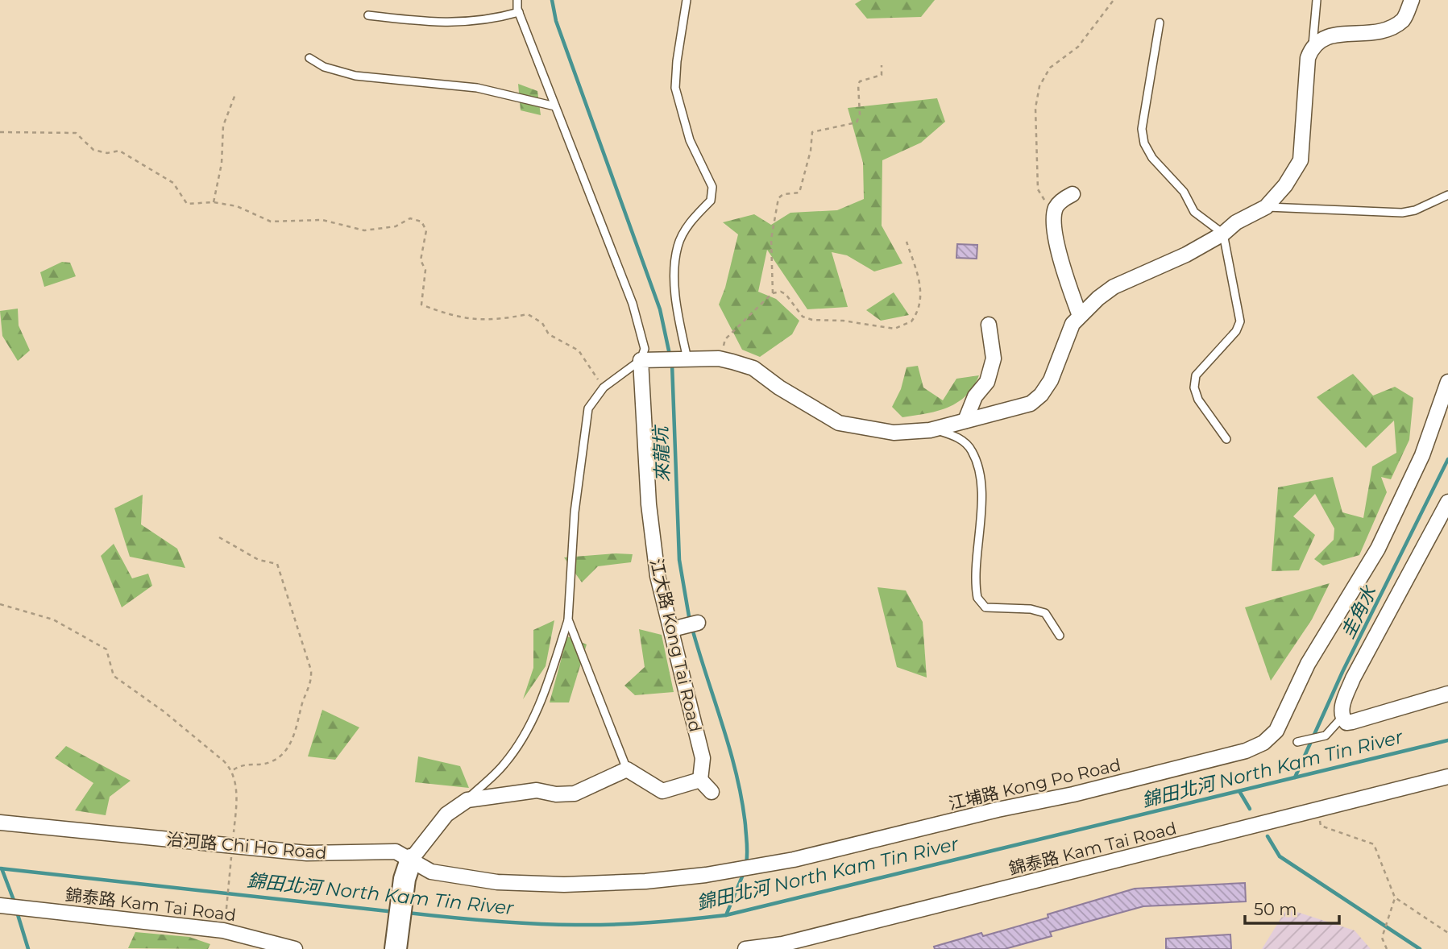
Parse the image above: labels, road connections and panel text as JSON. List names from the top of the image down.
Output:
{
  "streets": {
    "street": [
      "江大路 Kong Tai Road",
      "江埔路 Kong Po Road",
      "治河路 Chi Ho Road",
      "錦泰路 Kam Tai Road"
    ]
  },
  "crossings": [
    ["江埔路 Kong Po Road", "治河路 Chi Ho Road"]
  ],
  "water": ["來龍坑", "圭角水", "錦田北河 North Kam Tin River"],
  "scale_bar": "50 m"
}
